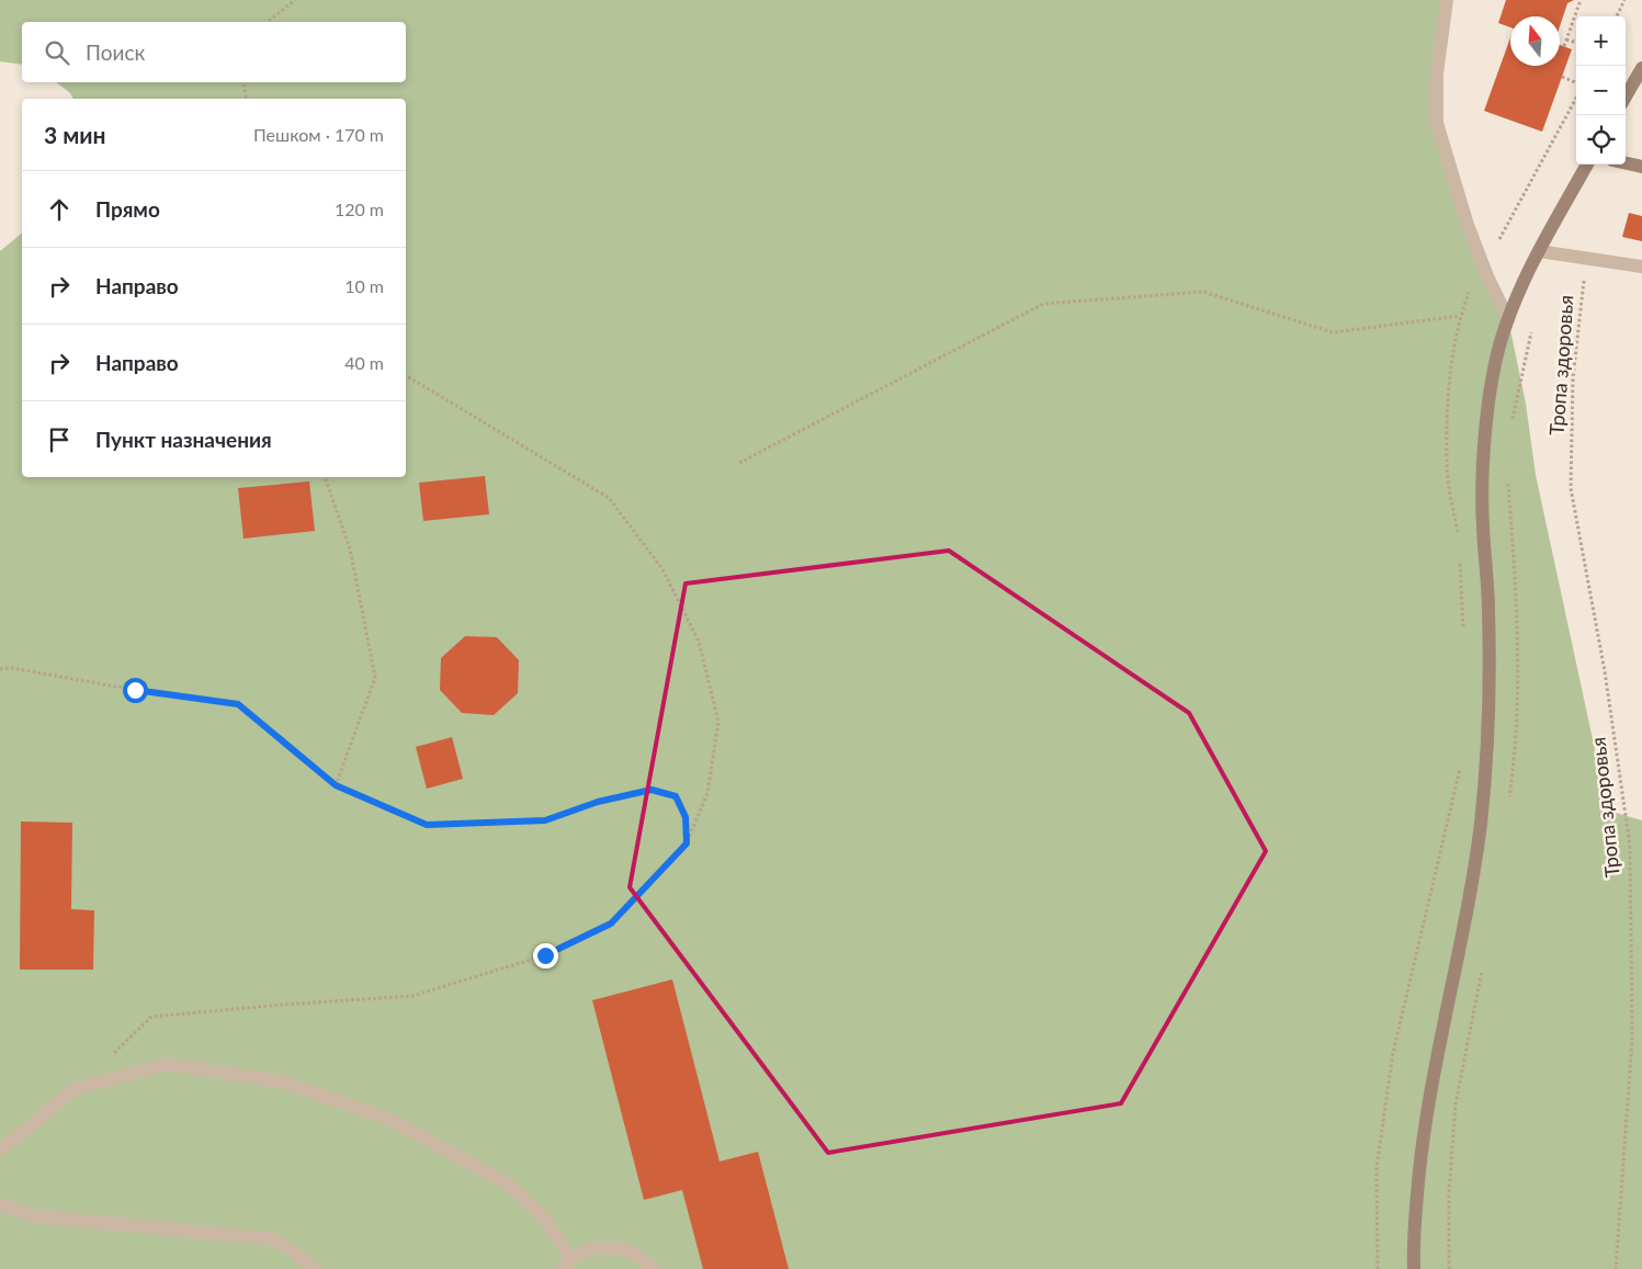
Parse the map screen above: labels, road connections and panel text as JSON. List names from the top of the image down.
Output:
{
  "streets": {
    "path": ["Тропа здоровья"]
  },
  "north": "top",
  "page": {
    "map_buttons": ["+", "−"],
    "search": "Поиск",
    "heading": ["3 мин", "Пешком · 170 m"],
    "list": [
      ["Прямо", "120 m"],
      ["Направо", "10 m"],
      ["Направо", "40 m"],
      "Пункт назначения"
    ]
  }
}
